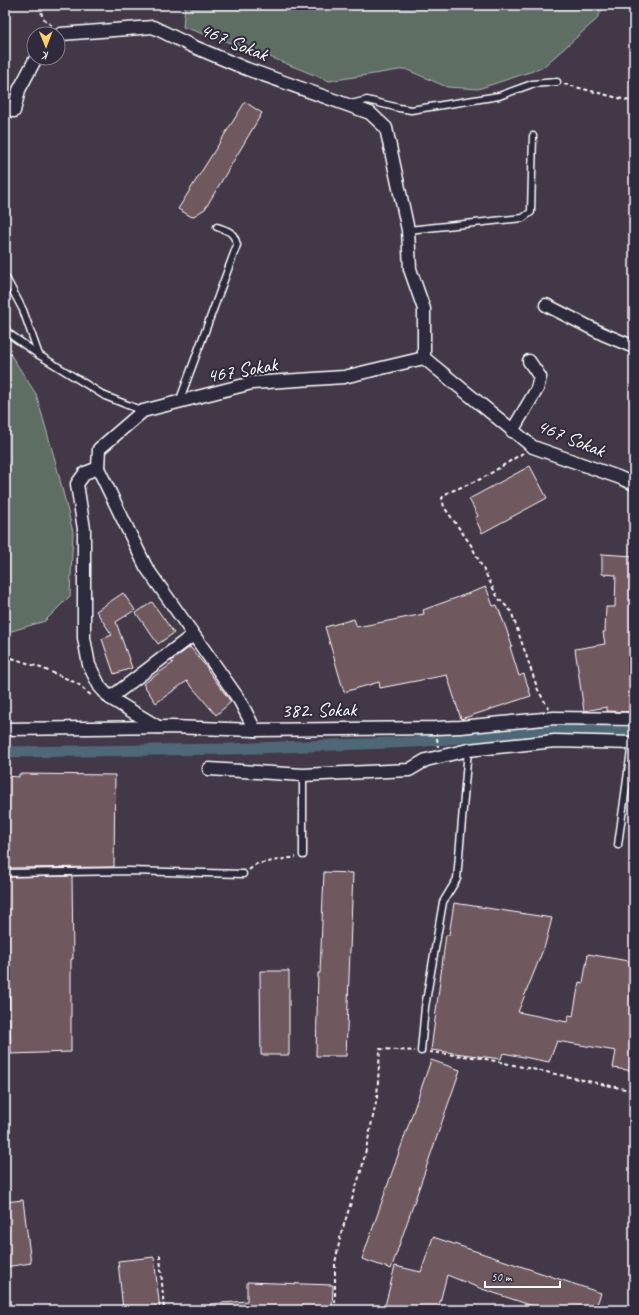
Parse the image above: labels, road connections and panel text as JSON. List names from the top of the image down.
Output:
{
  "streets": {
    "street": ["467 Sokak", "382. Sokak"]
  },
  "scale_bar": "50 m",
  "north": "bottom"
}
